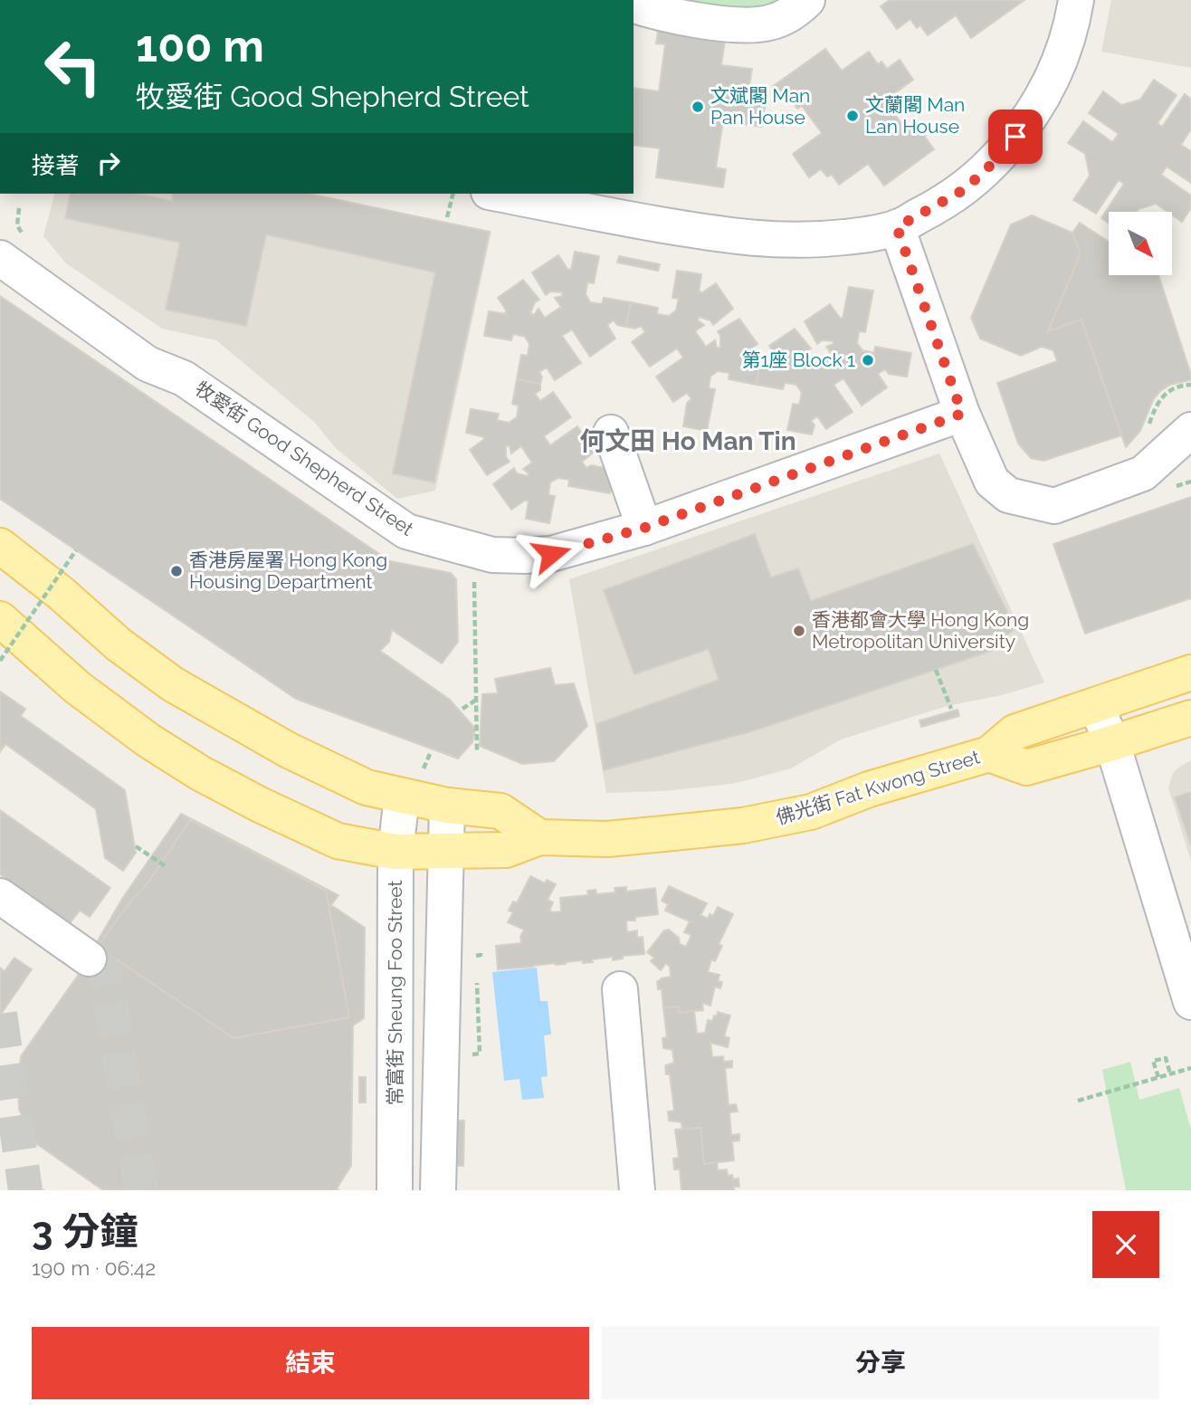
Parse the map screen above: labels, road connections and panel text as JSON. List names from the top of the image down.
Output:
{
  "streets": {
    "main road": ["佛光街 Fat Kwong Street"],
    "street": ["牧愛街 Good Shepherd Street", "常富街 Sheung Foo Street"]
  },
  "crossings": [
    ["佛光街 Fat Kwong Street", "常富街 Sheung Foo Street"]
  ],
  "districts": ["何文田 Ho Man Tin"],
  "places": [
    "文斌閣 Man Pan House",
    "文蘭閣 Man Lan House",
    "第1座 Block 1",
    "香港房屋署 Hong Kong Housing Department",
    "香港都會大學 Hong Kong Metropolitan University"
  ],
  "north": "bottom right",
  "page": {
    "turn": ["100 m", "牧愛街 Good Shepherd Street"],
    "then": "接著",
    "heading": ["3 分鐘", "190 m · 06:42"],
    "buttons": ["結束", "分享"]
  }
}
